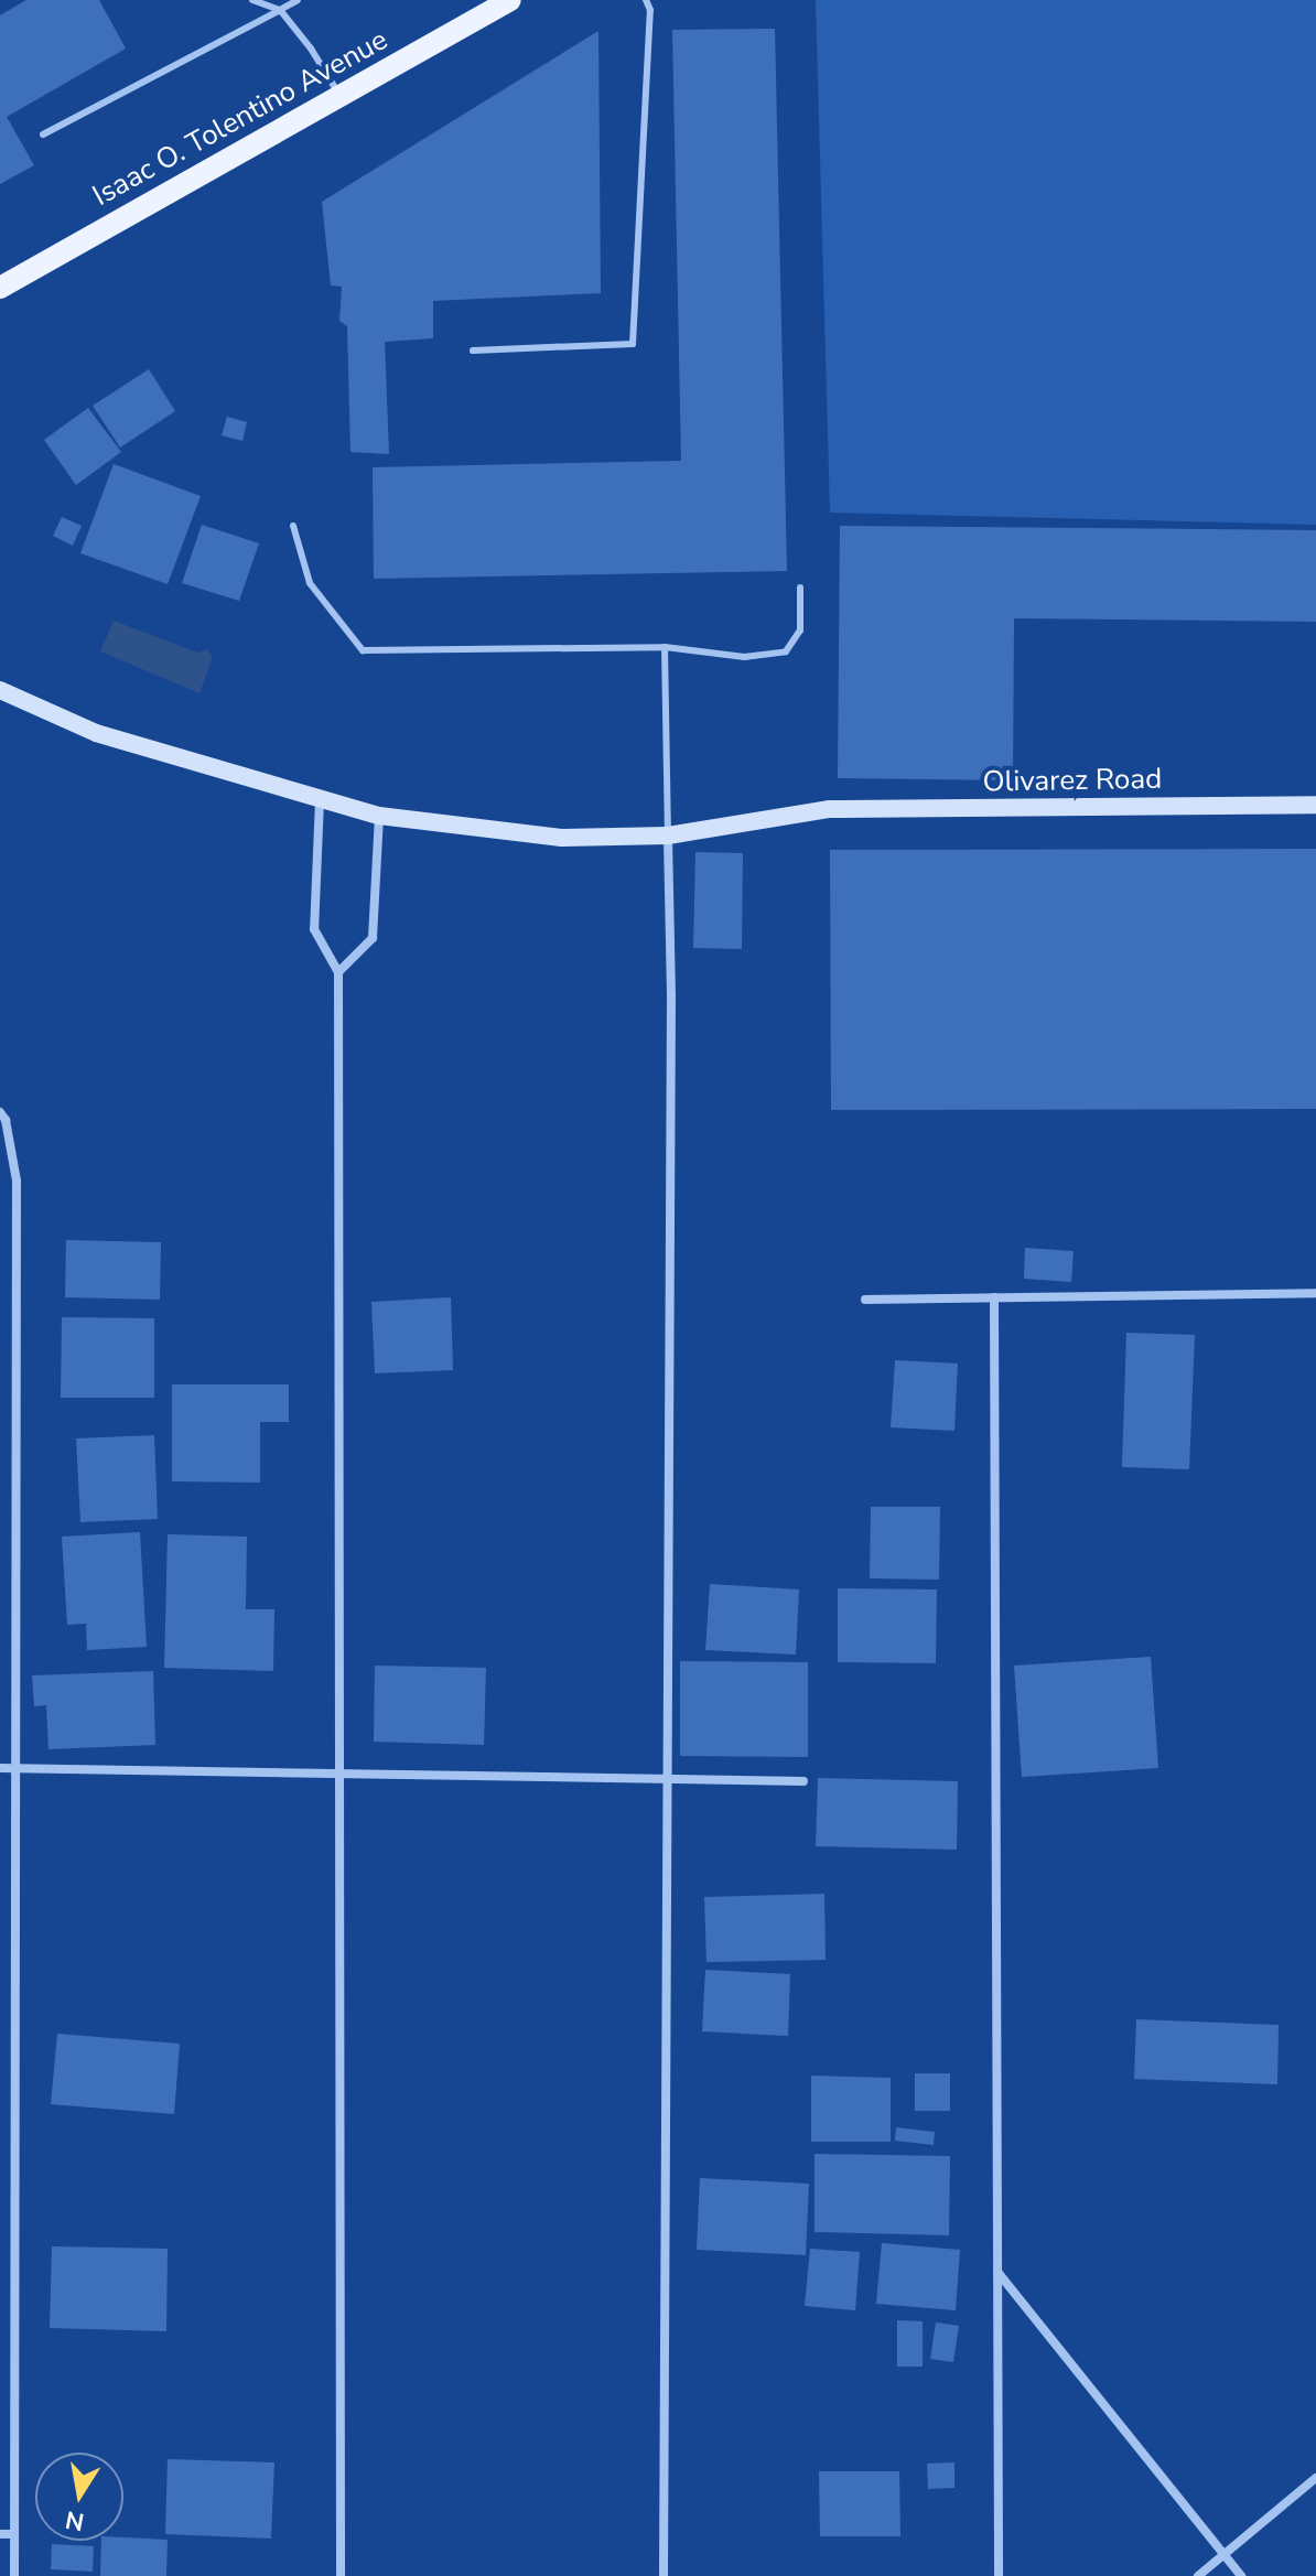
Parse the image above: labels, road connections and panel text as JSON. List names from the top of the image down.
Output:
{
  "streets": {
    "main road": ["Isaac O. Tolentino Avenue"],
    "street": ["Olivarez Road"]
  },
  "north": "bottom"
}
